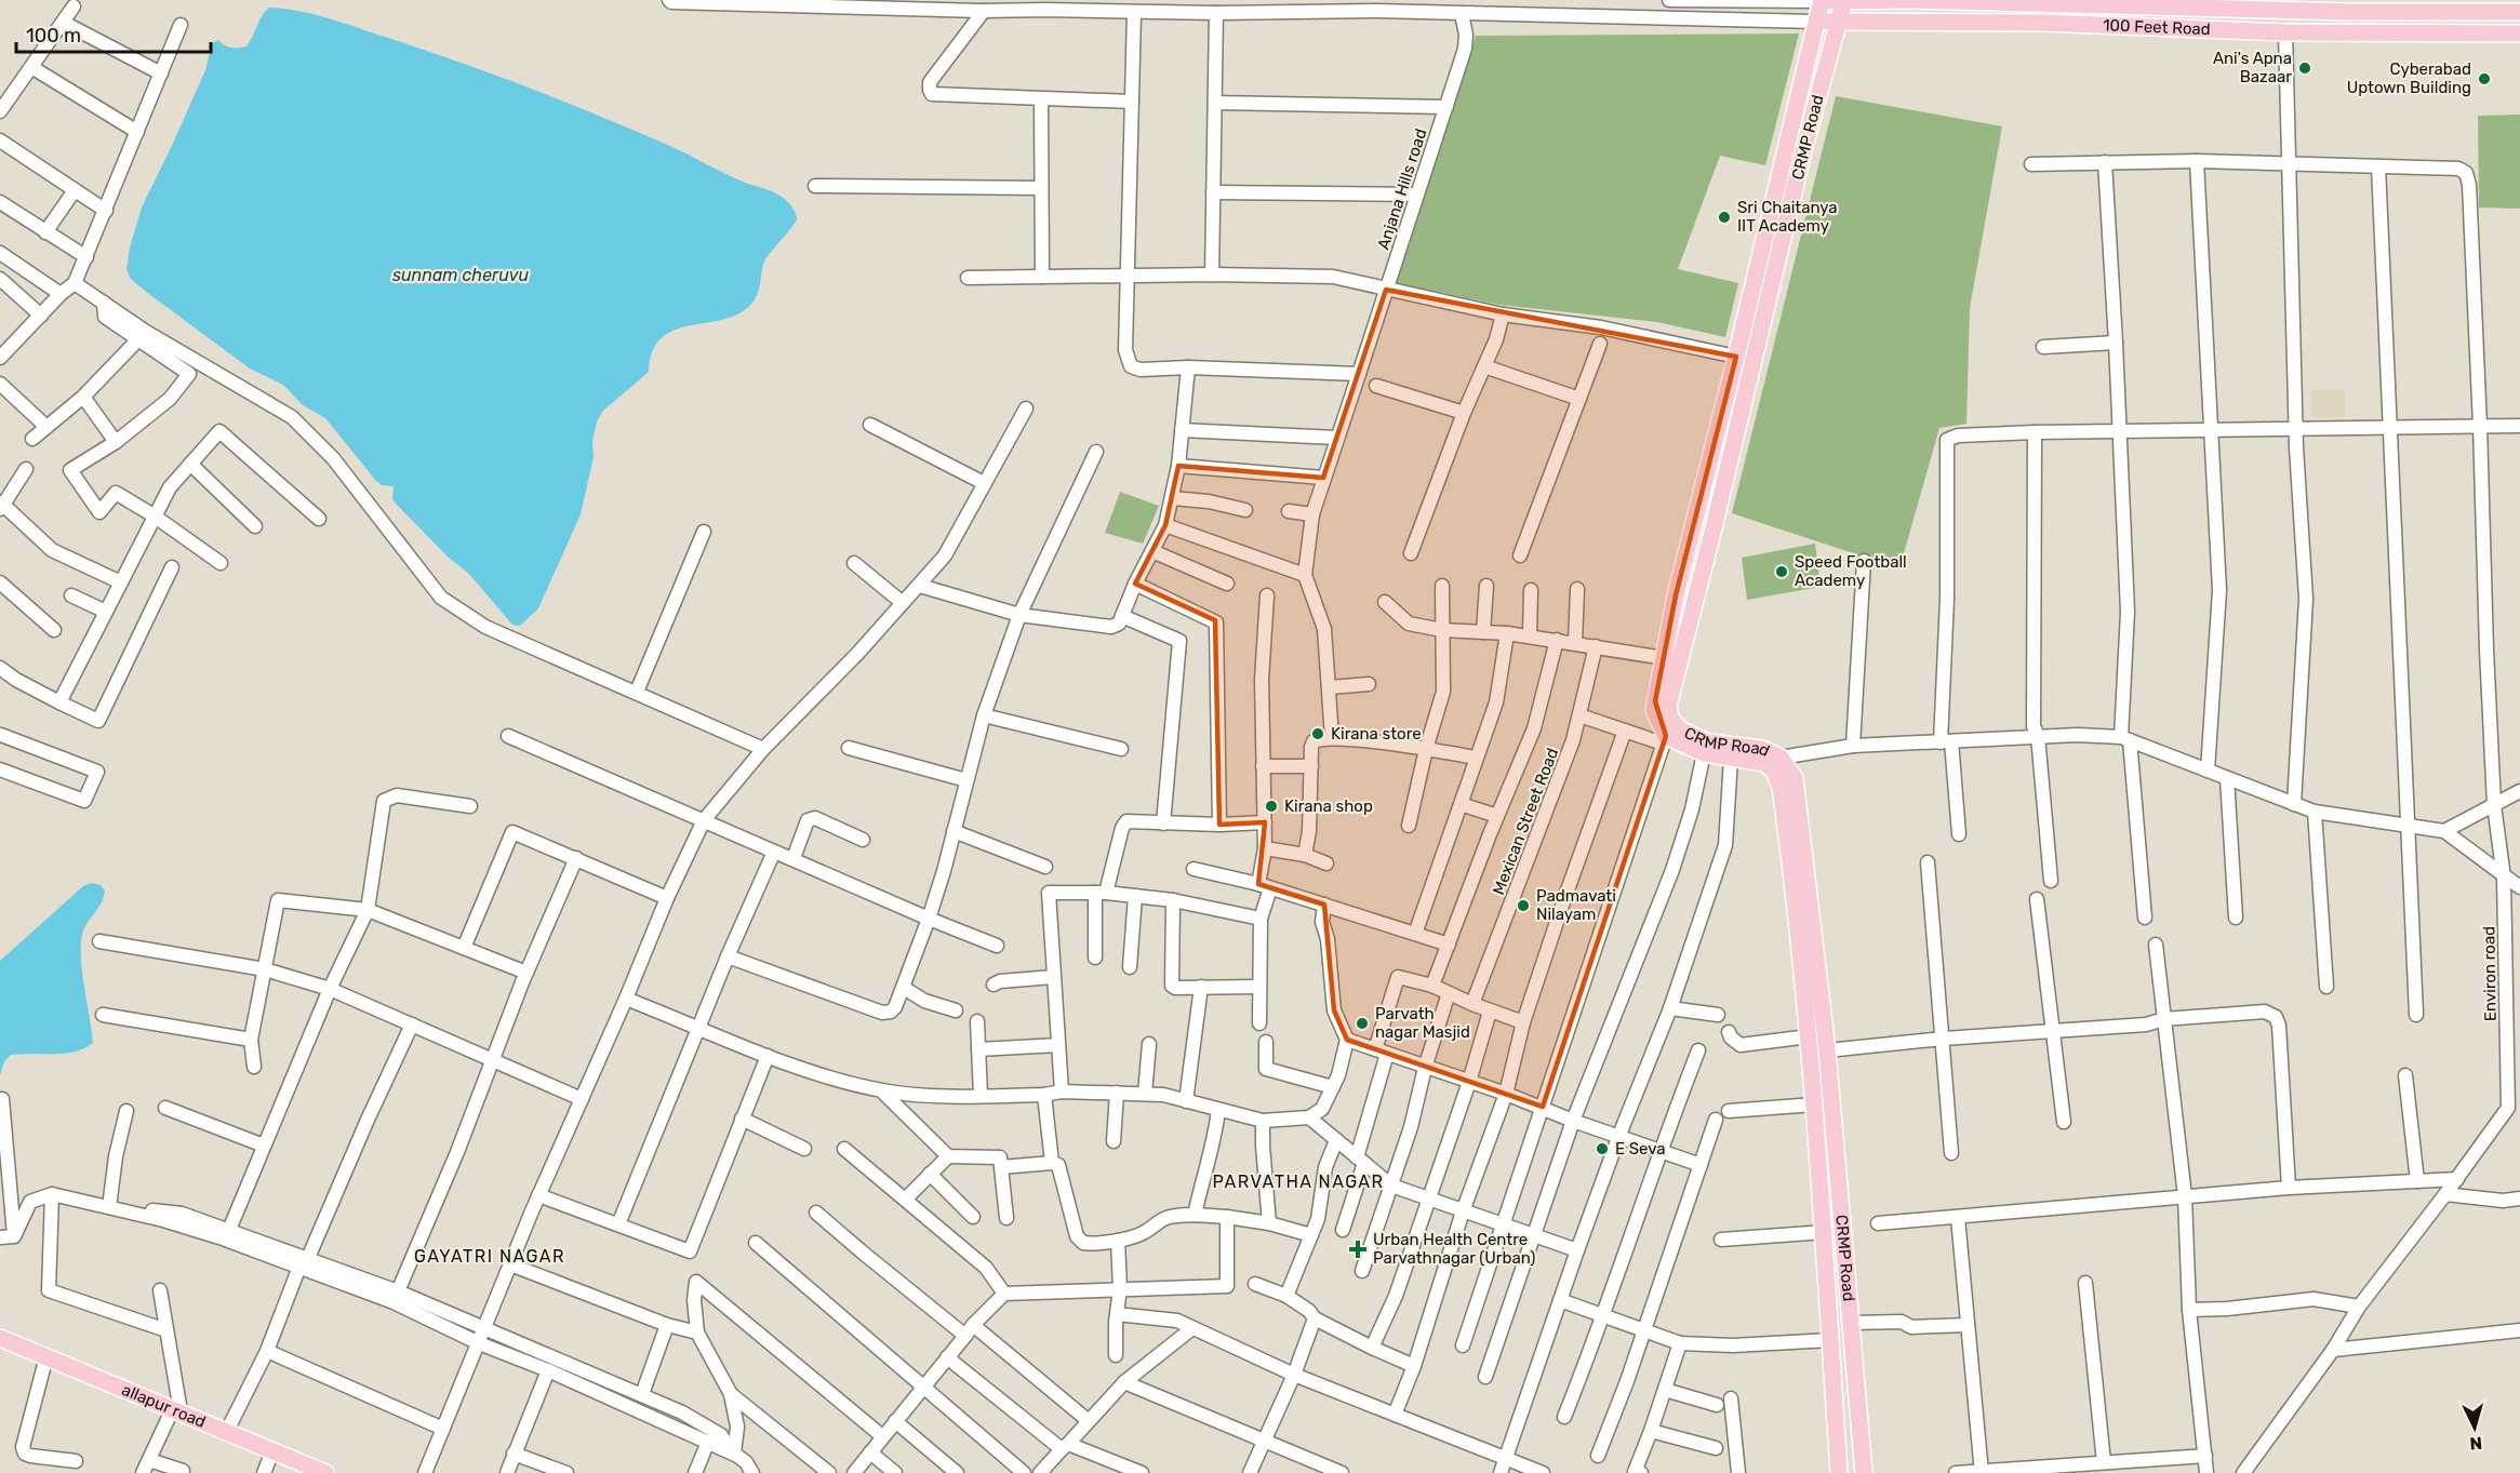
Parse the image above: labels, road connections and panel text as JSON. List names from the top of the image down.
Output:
{
  "streets": {
    "main road": ["100 Feet Road", "CRMP Road", "allapur road"],
    "street": ["Anjana Hills road", "Mexican Street Road", "Environ road"]
  },
  "crossings": [
    ["100 Feet Road", "CRMP Road"]
  ],
  "districts": ["PARVATHA NAGAR", "GAYATRI NAGAR"],
  "water": ["sunnam cheruvu"],
  "places": {
    "other": [
      "Ani's Apna Bazaar",
      "Cyberabad Uptown Building",
      "Sri Chaitanya IIT Academy",
      "Speed Football Academy",
      "Kirana store",
      "Kirana shop",
      "Padmavati Nilayam",
      "Parvath nagar Masjid",
      "E Seva"
    ],
    "health": ["Urban Health Centre Parvathnagar (Urban)"]
  },
  "scale_bar": "100 m",
  "north": "bottom"
}
